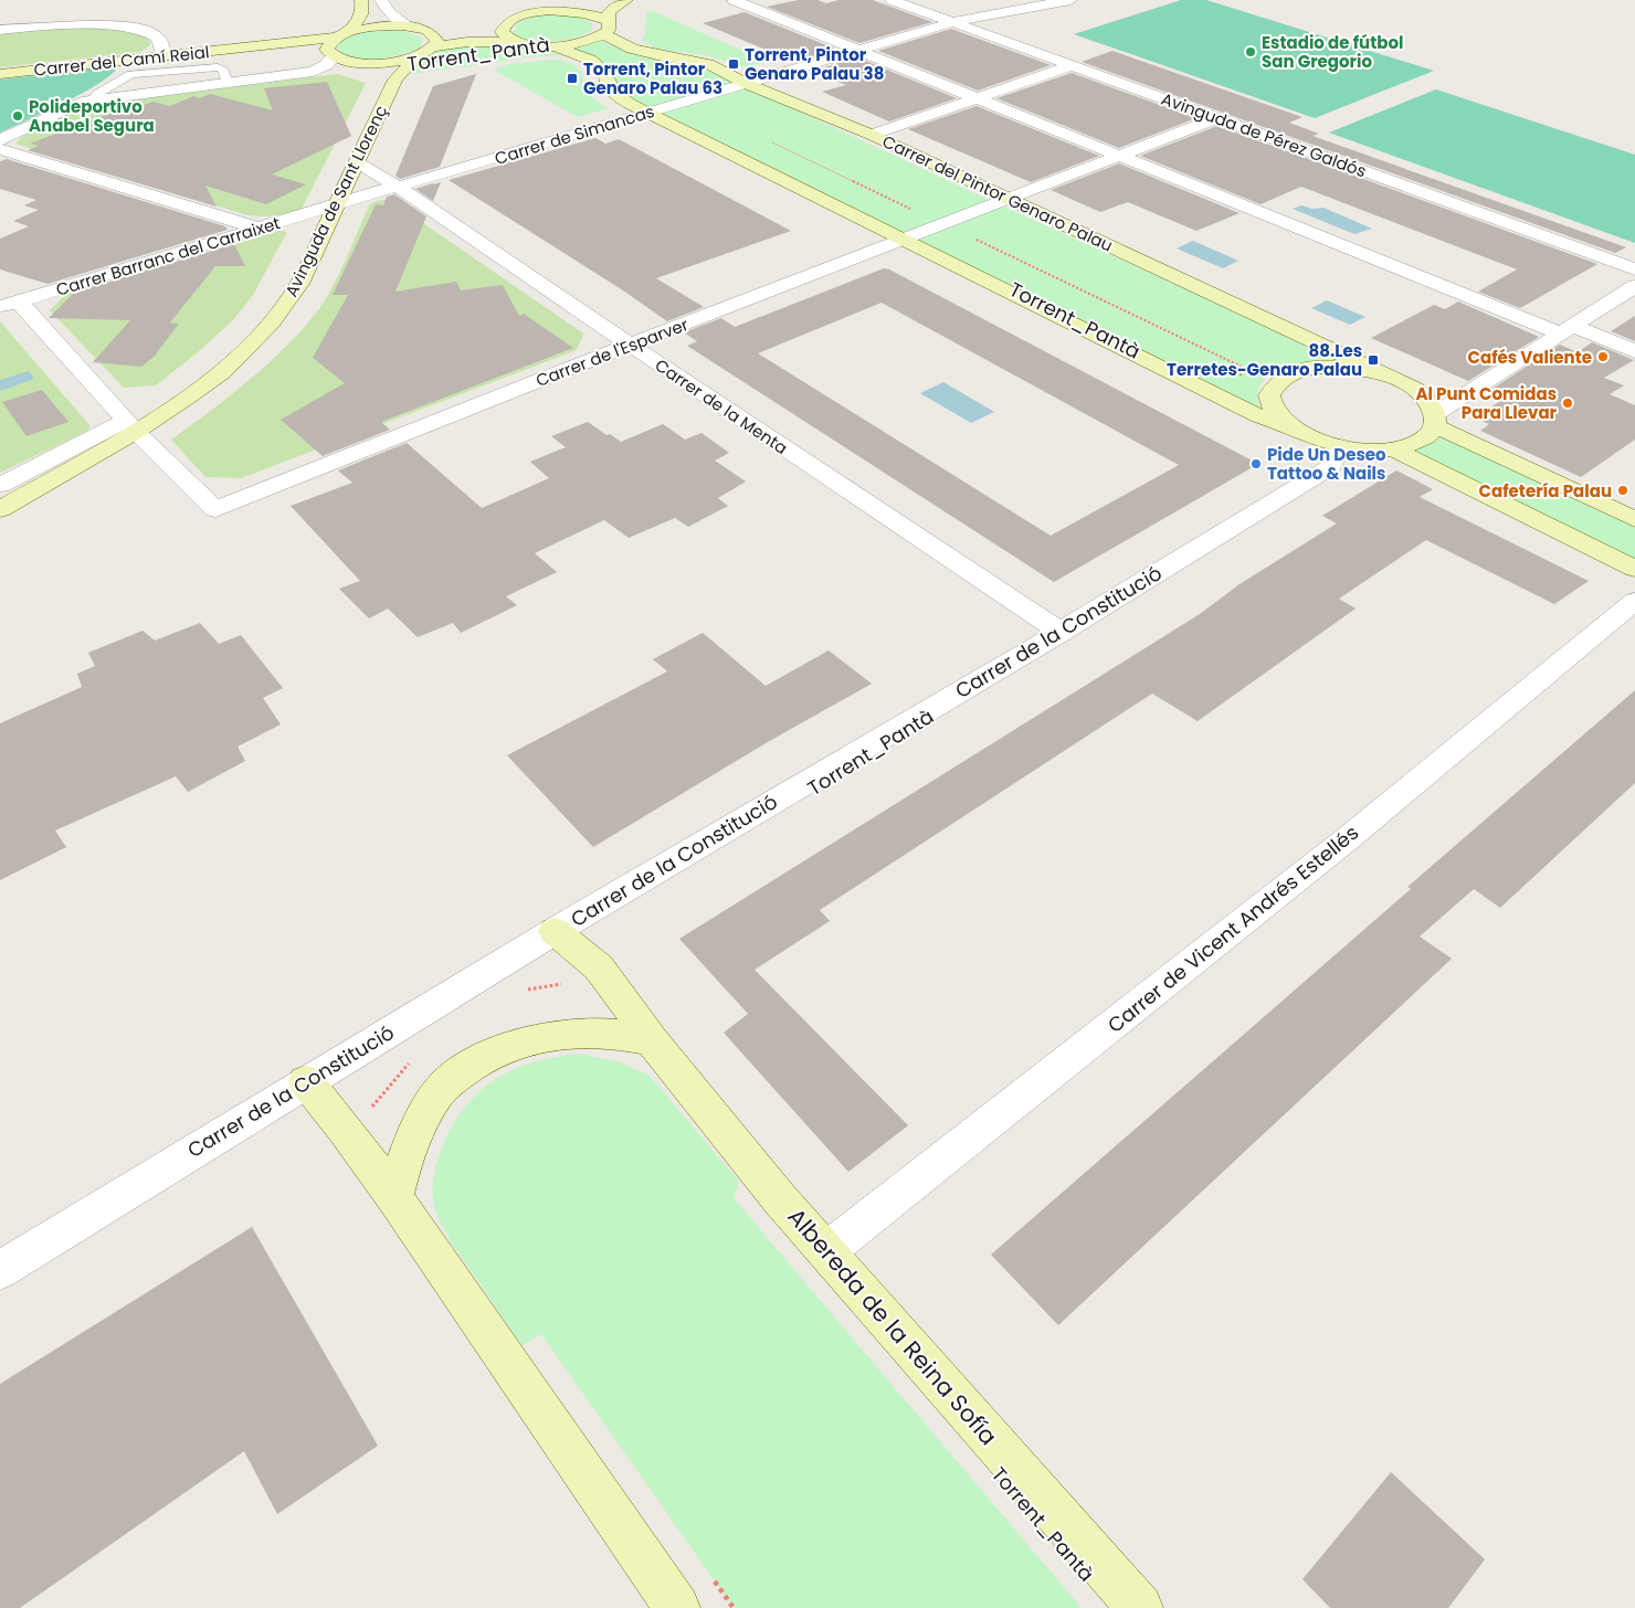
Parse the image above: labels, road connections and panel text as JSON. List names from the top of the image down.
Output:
{
  "streets": {
    "street": [
      "Carrer del Camí Reial",
      "Carrer de Simancas",
      "Avinguda de Pérez Galdós",
      "Carrer del Pintor Genaro Palau",
      "Avinguda de Sant Llorenç",
      "Carrer Barranc del Carraixet",
      "Carrer de l'Esparver",
      "Carrer de la Menta",
      "Carrer de la Constitució",
      "Carrer de Vicent Andrés Estellés",
      "Albereda de la Reina Sofía"
    ]
  },
  "crossings": [
    ["Carrer de Simancas", "Avinguda de Pérez Galdós"],
    ["Carrer de Simancas", "Carrer del Pintor Genaro Palau"],
    ["Carrer de Simancas", "Avinguda de Sant Llorenç"],
    ["Carrer de Simancas", "Carrer Barranc del Carraixet"],
    ["Carrer de Simancas", "Carrer de la Menta"],
    ["Avinguda de Pérez Galdós", "Carrer de l'Esparver"],
    ["Carrer del Pintor Genaro Palau", "Carrer de l'Esparver"],
    ["Avinguda de Sant Llorenç", "Carrer Barranc del Carraixet"],
    ["Avinguda de Sant Llorenç", "Carrer de l'Esparver"],
    ["Avinguda de Sant Llorenç", "Carrer de la Menta"],
    ["Carrer de l'Esparver", "Carrer de la Menta"],
    ["Carrer de la Menta", "Carrer de la Constitució"],
    ["Carrer de la Constitució", "Albereda de la Reina Sofía"],
    ["Carrer de Vicent Andrés Estellés", "Albereda de la Reina Sofía"]
  ],
  "places": {
    "other": [
      "Estadio de fútbol San Gregorio",
      "Polideportivo Anabel Segura",
      "Cafés Valiente",
      "Al Punt Comidas Para Llevar",
      "Pide Un Deseo Tattoo & Nails",
      "Cafetería Palau"
    ],
    "transit": ["Torrent, Pintor Genaro Palau 38", "Torrent, Pintor Genaro Palau 63", "88.Les Terretes-Genaro Palau"]
  }
}
